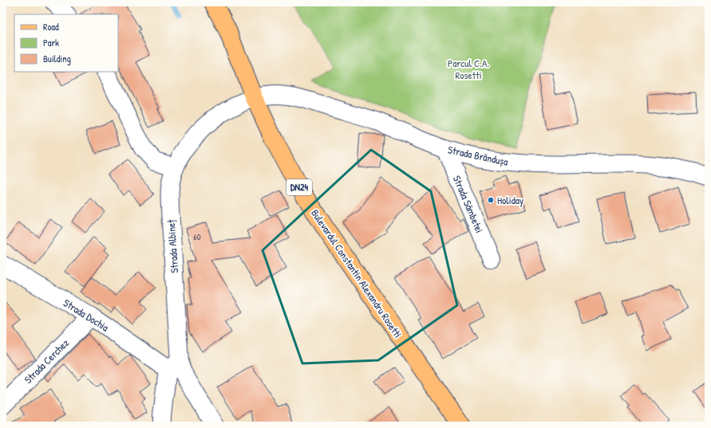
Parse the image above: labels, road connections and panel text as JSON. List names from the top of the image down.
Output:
{
  "streets": {
    "main road": ["DN24", "Bulevardul Constantin Alexandru Rosetti"],
    "street": [
      "Strada Brândușa",
      "Strada Sâmbetei",
      "Strada Albineț",
      "Strada Dochia",
      "Strada Cerchez"
    ]
  },
  "crossings": [
    ["Strada Brândușa", "DN24"],
    ["Strada Brândușa", "Strada Sâmbetei"],
    ["Strada Brândușa", "Strada Albineț"],
    ["Strada Brândușa", "Bulevardul Constantin Alexandru Rosetti"],
    ["DN24", "Strada Albineț"],
    ["DN24", "Bulevardul Constantin Alexandru Rosetti"],
    ["Strada Albineț", "Bulevardul Constantin Alexandru Rosetti"],
    ["Strada Albineț", "Strada Dochia"],
    ["Strada Dochia", "Strada Cerchez"]
  ],
  "parks": ["Parcul C.A. Rosetti"],
  "places": ["Holiday"],
  "house_numbers": ["60"],
  "legend": ["Road", "Park", "Building"]
}
